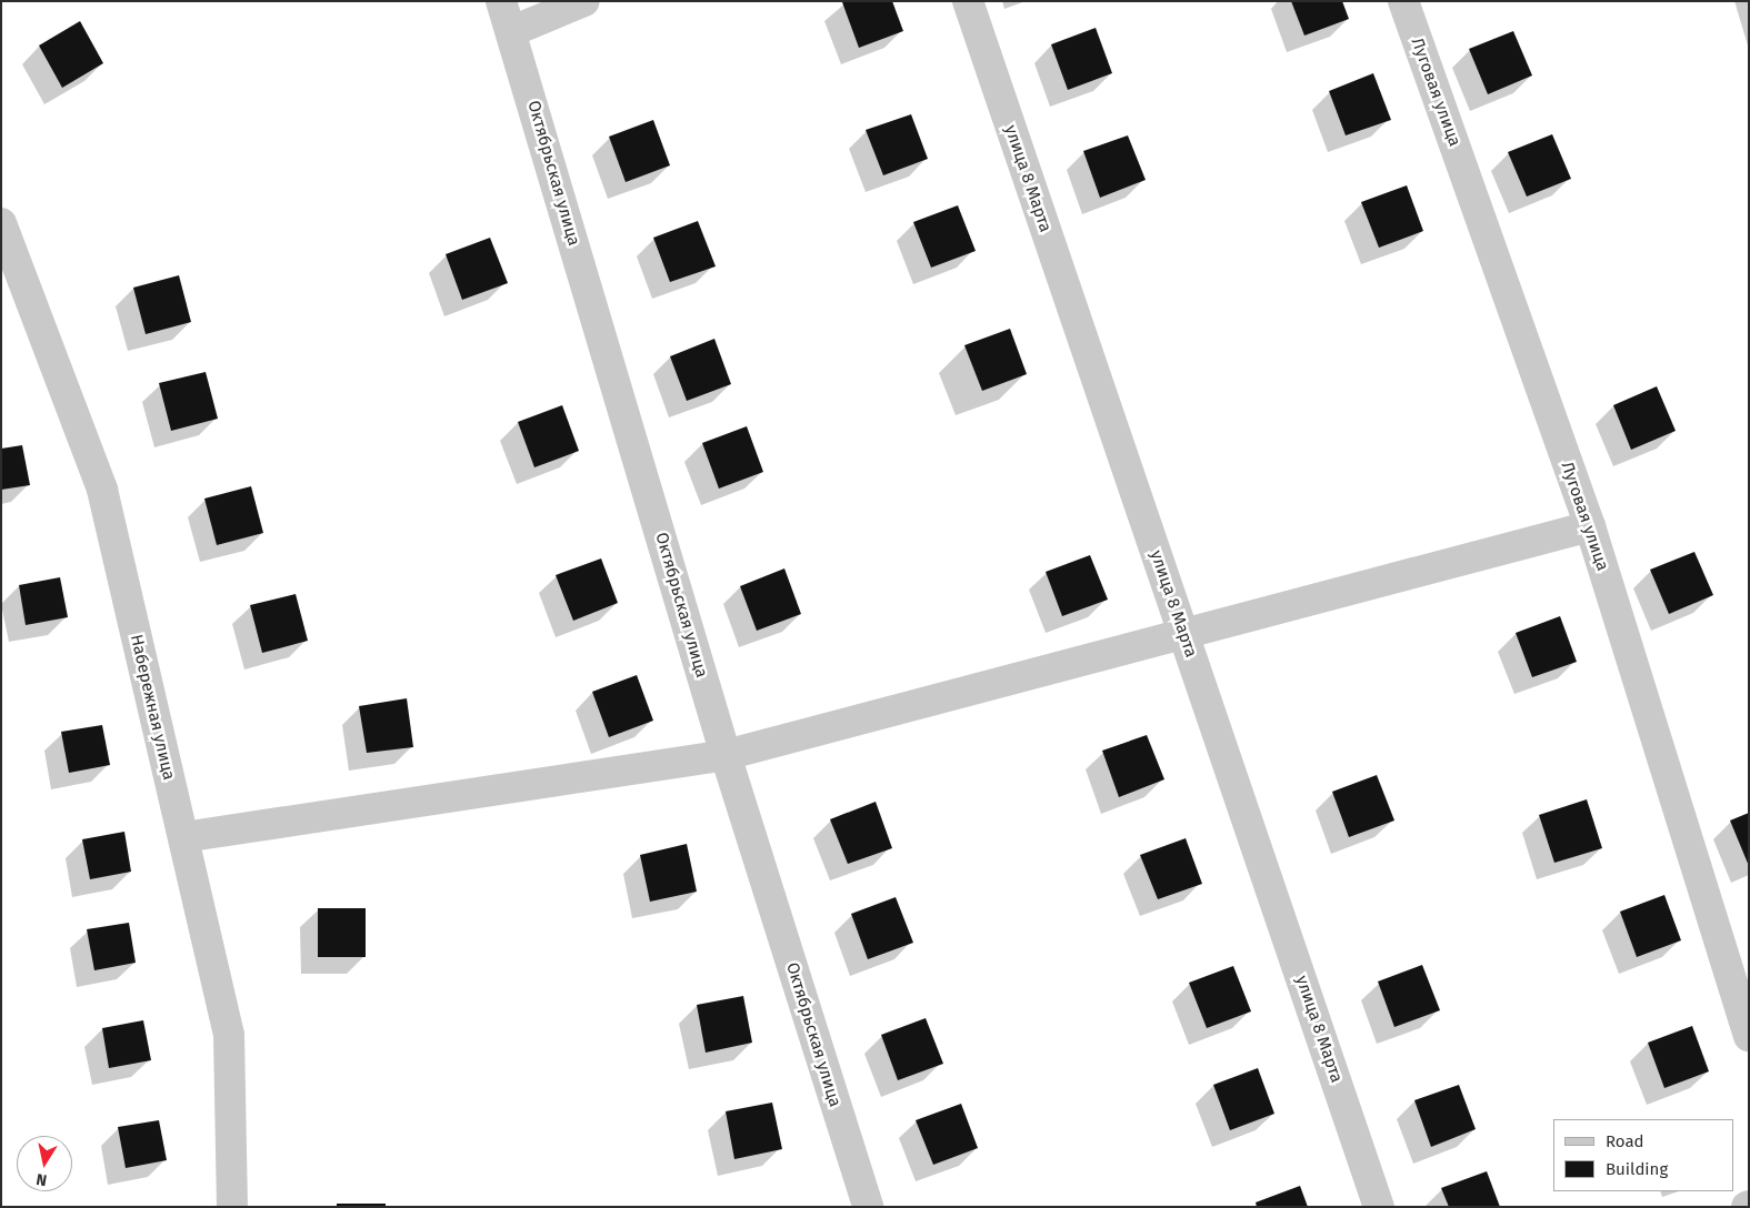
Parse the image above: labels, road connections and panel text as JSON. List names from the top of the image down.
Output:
{
  "streets": {
    "street": [
      "Луговая улица",
      "Октябрьская улица",
      "улица 8 Марта",
      "Набережная улица"
    ]
  },
  "legend": ["Road", "Building"],
  "north": "bottom"
}
